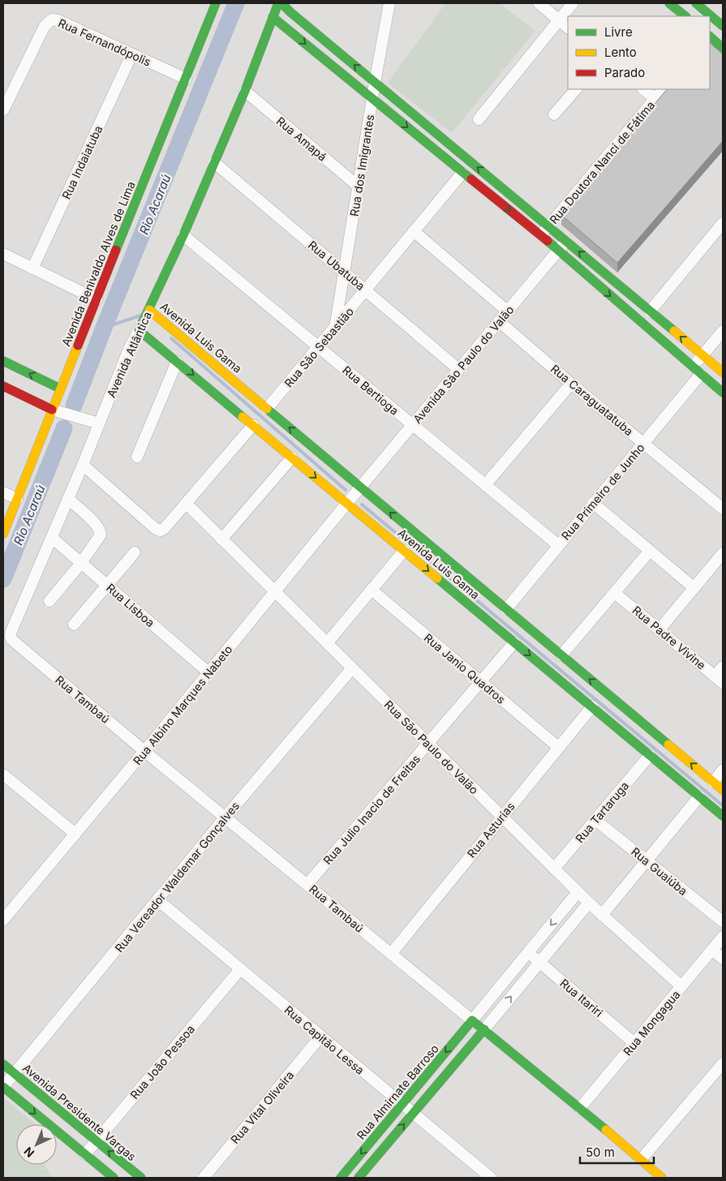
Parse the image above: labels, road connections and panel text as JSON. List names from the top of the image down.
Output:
{
  "streets": {
    "street": [
      "Rua Fernandópolis",
      "Rua Amapá",
      "Rua Indaiatuba",
      "Rua Doutora Nanci de Fátima",
      "Rua dos Imigrantes",
      "Avenida Benivaldo Alves de Lima",
      "Rua Ubatuba",
      "Avenida Luis Gama",
      "Rua São Sebastião",
      "Avenida Atlântica",
      "Avenida São Paulo do Valão",
      "Rua Bertioga",
      "Rua Caraguatatuba",
      "Rua Primeiro de Junho",
      "Rua Lisboa",
      "Rua Padre Vivine",
      "Rua Janio Quadros",
      "Rua Tambaú",
      "Rua Albino Marques Nabeto",
      "Rua São Paulo do Valão",
      "Rua Julio Inacio de Freitas",
      "Rua Tartaruga",
      "Rua Asturias",
      "Rua Guaiúba",
      "Rua Vereador Waldemar Gonçalves",
      "Rua Itariri",
      "Rua Mongagua",
      "Rua Capitão Lessa",
      "Rua João Pessoa",
      "Rua Almirnate Barroso",
      "Rua Vital Oliveira",
      "Avenida Presidente Vargas"
    ]
  },
  "crossings": [
    ["Rua Fernandópolis", "Rua Indaiatuba"],
    ["Rua Fernandópolis", "Avenida Benivaldo Alves de Lima"],
    ["Rua Amapá", "Rua dos Imigrantes"],
    ["Rua Amapá", "Avenida Atlântica"],
    ["Rua dos Imigrantes", "Rua Ubatuba"],
    ["Rua dos Imigrantes", "Rua São Sebastião"],
    ["Rua Ubatuba", "Rua São Sebastião"],
    ["Rua Ubatuba", "Avenida Atlântica"],
    ["Rua Ubatuba", "Avenida São Paulo do Valão"],
    ["Avenida Luis Gama", "Rua São Sebastião"],
    ["Avenida Luis Gama", "Avenida Atlântica"],
    ["Avenida Luis Gama", "Avenida São Paulo do Valão"],
    ["Avenida Luis Gama", "Rua Primeiro de Junho"],
    ["Avenida Luis Gama", "Rua Albino Marques Nabeto"],
    ["Avenida Luis Gama", "Rua Julio Inacio de Freitas"],
    ["Avenida Luis Gama", "Rua Tartaruga"],
    ["Avenida Luis Gama", "Rua Asturias"],
    ["Rua São Sebastião", "Rua Bertioga"],
    ["Avenida Atlântica", "Rua Bertioga"],
    ["Avenida Atlântica", "Rua Lisboa"],
    ["Avenida Atlântica", "Rua Tambaú"],
    ["Avenida São Paulo do Valão", "Rua Bertioga"],
    ["Avenida São Paulo do Valão", "Rua Caraguatatuba"],
    ["Avenida São Paulo do Valão", "Rua Albino Marques Nabeto"],
    ["Rua Bertioga", "Rua Primeiro de Junho"],
    ["Rua Caraguatatuba", "Rua Primeiro de Junho"],
    ["Rua Lisboa", "Rua Albino Marques Nabeto"],
    ["Rua Janio Quadros", "Rua Julio Inacio de Freitas"],
    ["Rua Janio Quadros", "Rua Asturias"],
    ["Rua Tambaú", "Rua Albino Marques Nabeto"],
    ["Rua Tambaú", "Rua Julio Inacio de Freitas"],
    ["Rua Tambaú", "Rua Asturias"],
    ["Rua Tambaú", "Rua Vereador Waldemar Gonçalves"],
    ["Rua Tambaú", "Rua Mongagua"],
    ["Rua Tambaú", "Rua Almirnate Barroso"],
    ["Rua Albino Marques Nabeto", "Rua São Paulo do Valão"],
    ["Rua São Paulo do Valão", "Rua Julio Inacio de Freitas"],
    ["Rua São Paulo do Valão", "Rua Tartaruga"],
    ["Rua São Paulo do Valão", "Rua Asturias"],
    ["Rua São Paulo do Valão", "Rua Vereador Waldemar Gonçalves"],
    ["Rua São Paulo do Valão", "Rua Mongagua"],
    ["Rua Tartaruga", "Rua Guaiúba"],
    ["Rua Vereador Waldemar Gonçalves", "Rua Capitão Lessa"],
    ["Rua Vereador Waldemar Gonçalves", "Avenida Presidente Vargas"],
    ["Rua Itariri", "Rua Mongagua"],
    ["Rua Capitão Lessa", "Rua João Pessoa"],
    ["Rua Capitão Lessa", "Rua Almirnate Barroso"],
    ["Rua Capitão Lessa", "Rua Vital Oliveira"],
    ["Rua João Pessoa", "Avenida Presidente Vargas"]
  ],
  "water": ["Rio Acaraú"],
  "legend": ["Livre", "Lento", "Parado"],
  "scale_bar": "50 m",
  "north": "bottom left"
}
